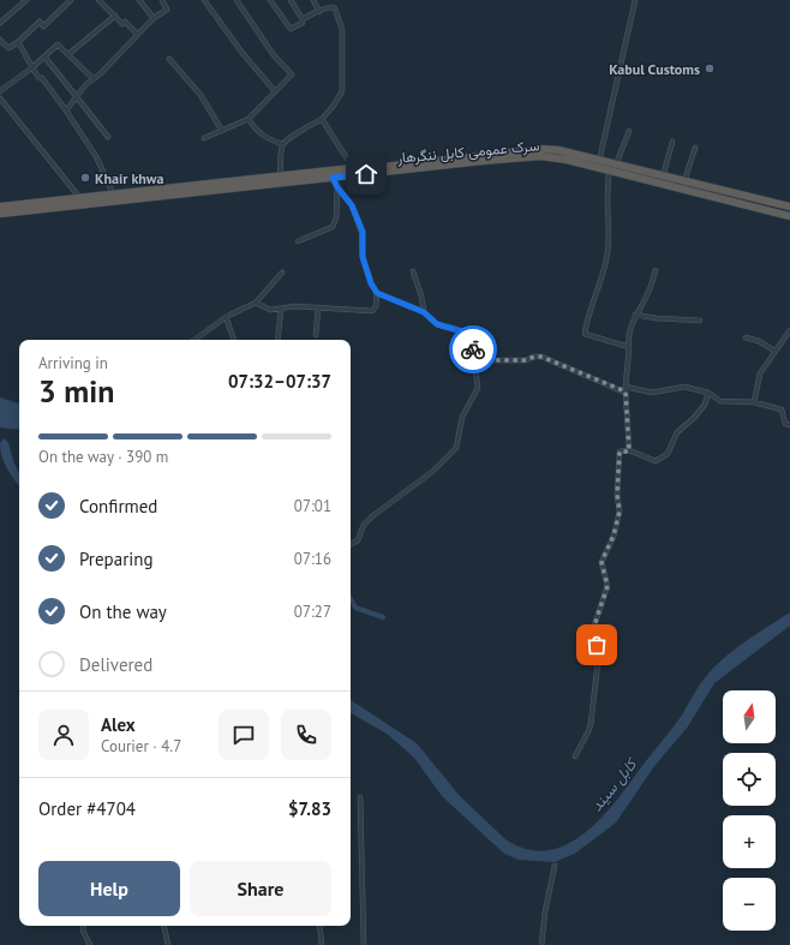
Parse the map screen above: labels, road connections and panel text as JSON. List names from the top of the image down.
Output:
{
  "streets": {
    "highway": ["سرک عمومی کابل ننگرهار"]
  },
  "water": ["کابل سيند"],
  "places": ["Kabul Customs", "Khair khwa"],
  "north": "top",
  "page": {
    "heading": ["3 min", "Arriving in", "07:32–07:37"],
    "panel": [
      "Alex",
      "Courier · 4.7",
      "Order #4704",
      "$7.83"
    ],
    "bar": "On the way · 390 m",
    "list": [
      ["Confirmed", "07:01"],
      ["Preparing", "07:16"],
      ["On the way", "07:27"],
      "Delivered"
    ],
    "map_buttons": ["+", "−"],
    "buttons": ["Help", "Share"]
  }
}
